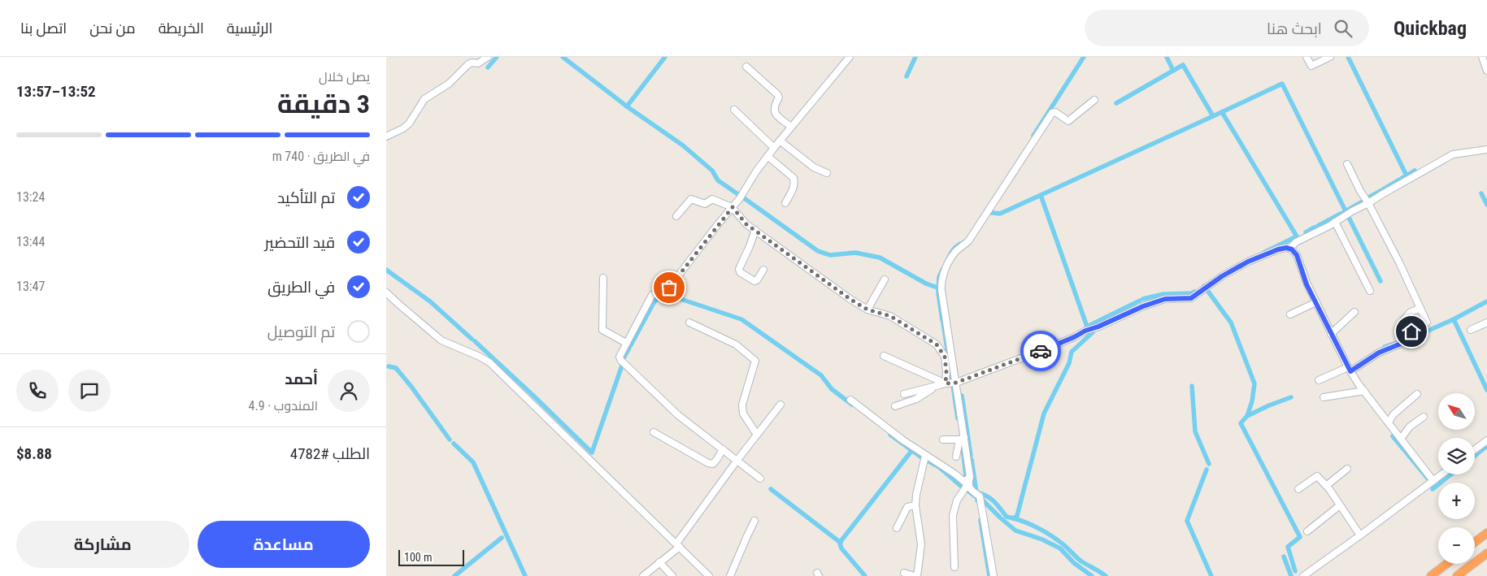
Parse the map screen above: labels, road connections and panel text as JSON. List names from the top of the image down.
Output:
{
  "scale_bar": "100 m",
  "north": "top left",
  "page": {
    "header": "Quickbag",
    "search": "ابحث هنا",
    "nav": [
      "الرئيسية",
      "الخريطة",
      "من نحن",
      "اتصل بنا"
    ],
    "heading": ["3 دقيقة", "يصل خلال", "13:52–13:57"],
    "panel": [
      "أحمد",
      "المندوب · 4.9",
      "الطلب #4782",
      "$8.88"
    ],
    "bar": "في الطريق · 740 m",
    "list": [
      ["تم التأكيد", "13:24"],
      ["قيد التحضير", "13:44"],
      ["في الطريق", "13:47"],
      "تم التوصيل"
    ],
    "map_buttons": ["+", "−"],
    "buttons": ["مساعدة", "مشاركة"],
    "scale": "100 m"
  }
}
